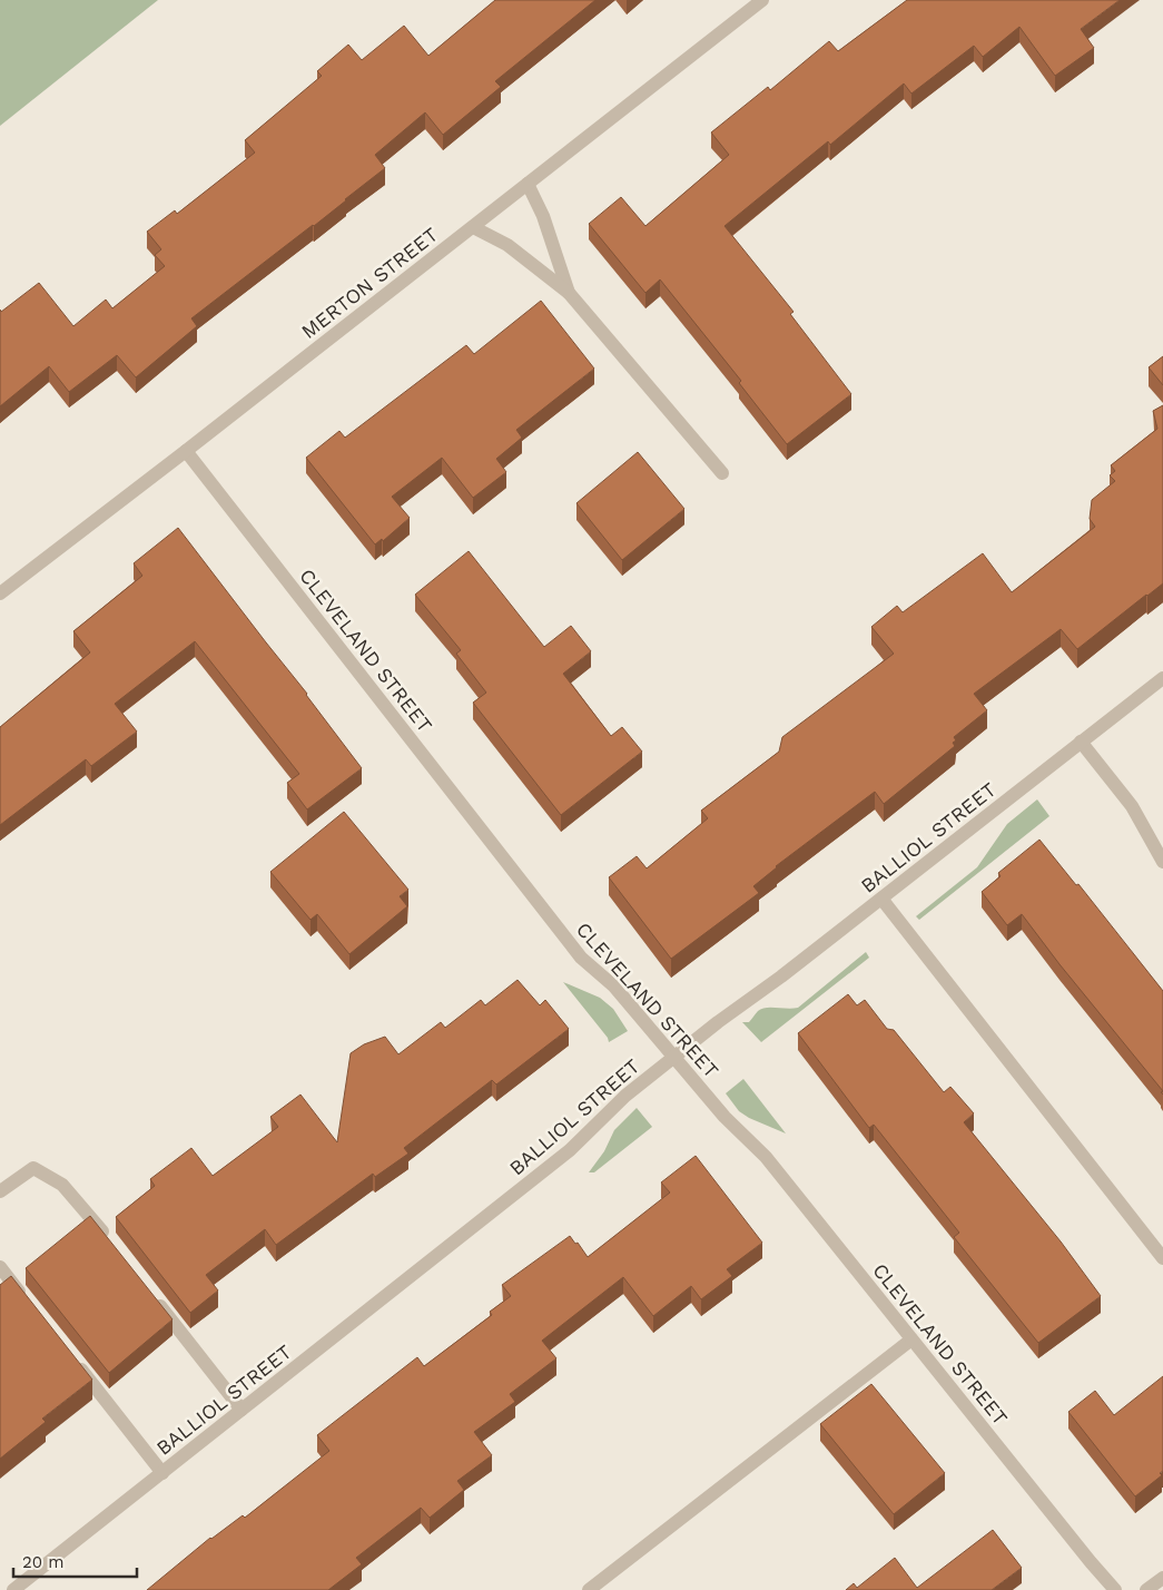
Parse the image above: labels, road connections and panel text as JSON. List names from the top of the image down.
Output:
{
  "streets": {
    "street": ["MERTON STREET", "CLEVELAND STREET", "BALLIOL STREET"]
  },
  "crossings": [
    ["MERTON STREET", "CLEVELAND STREET"],
    ["CLEVELAND STREET", "BALLIOL STREET"]
  ],
  "scale_bar": "20 m"
}
